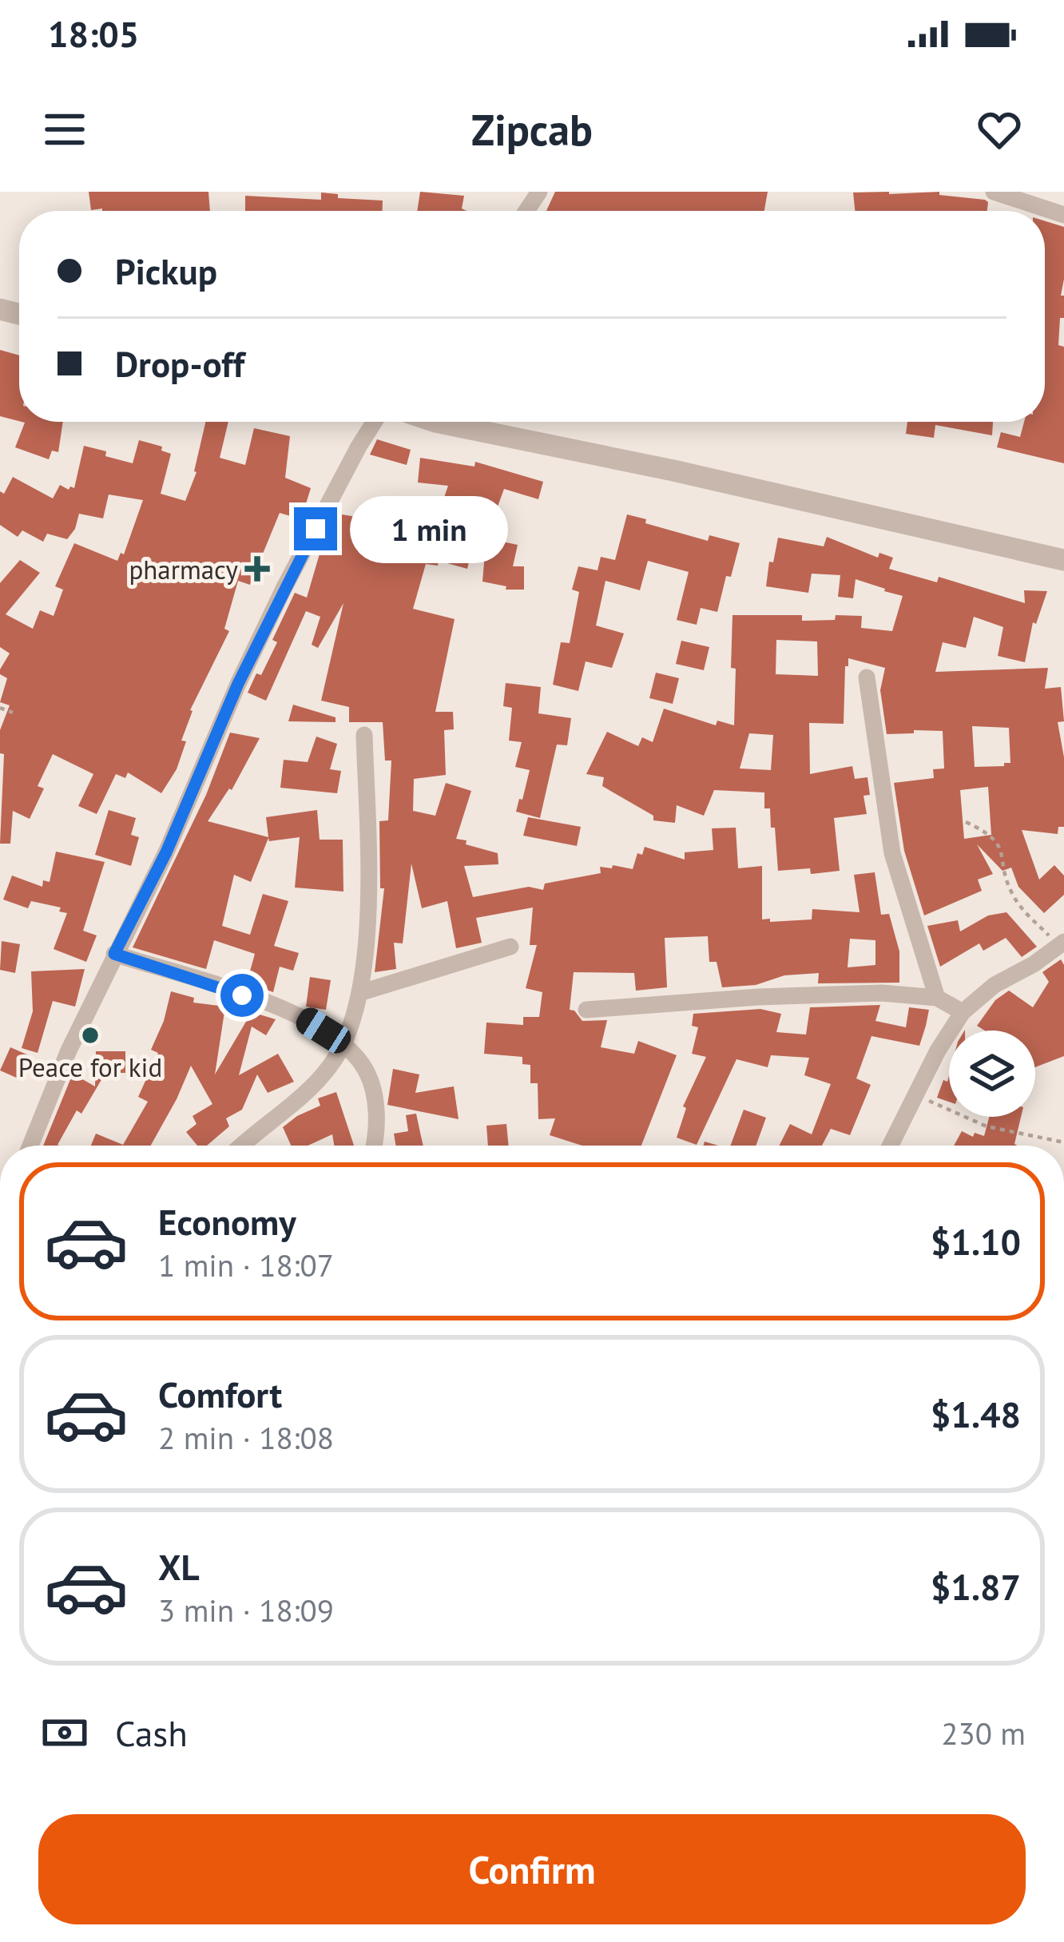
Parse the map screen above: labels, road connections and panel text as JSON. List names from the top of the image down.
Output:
{
  "places": {
    "health": ["pharmacy"],
    "other": ["Peace for kid"]
  },
  "page": {
    "status": "18:05",
    "header": "Zipcab",
    "banner": ["Pickup", "Drop-off"],
    "bubble": "1 min",
    "list": [
      {
        "name": "Economy",
        "note": "1 min · 18:07",
        "value": "$1.10"
      },
      {
        "name": "Comfort",
        "note": "2 min · 18:08",
        "value": "$1.48"
      },
      {
        "name": "XL",
        "note": "3 min · 18:09",
        "value": "$1.87"
      }
    ],
    "pay": ["Cash", "230 m"],
    "buttons": "Confirm"
  }
}
